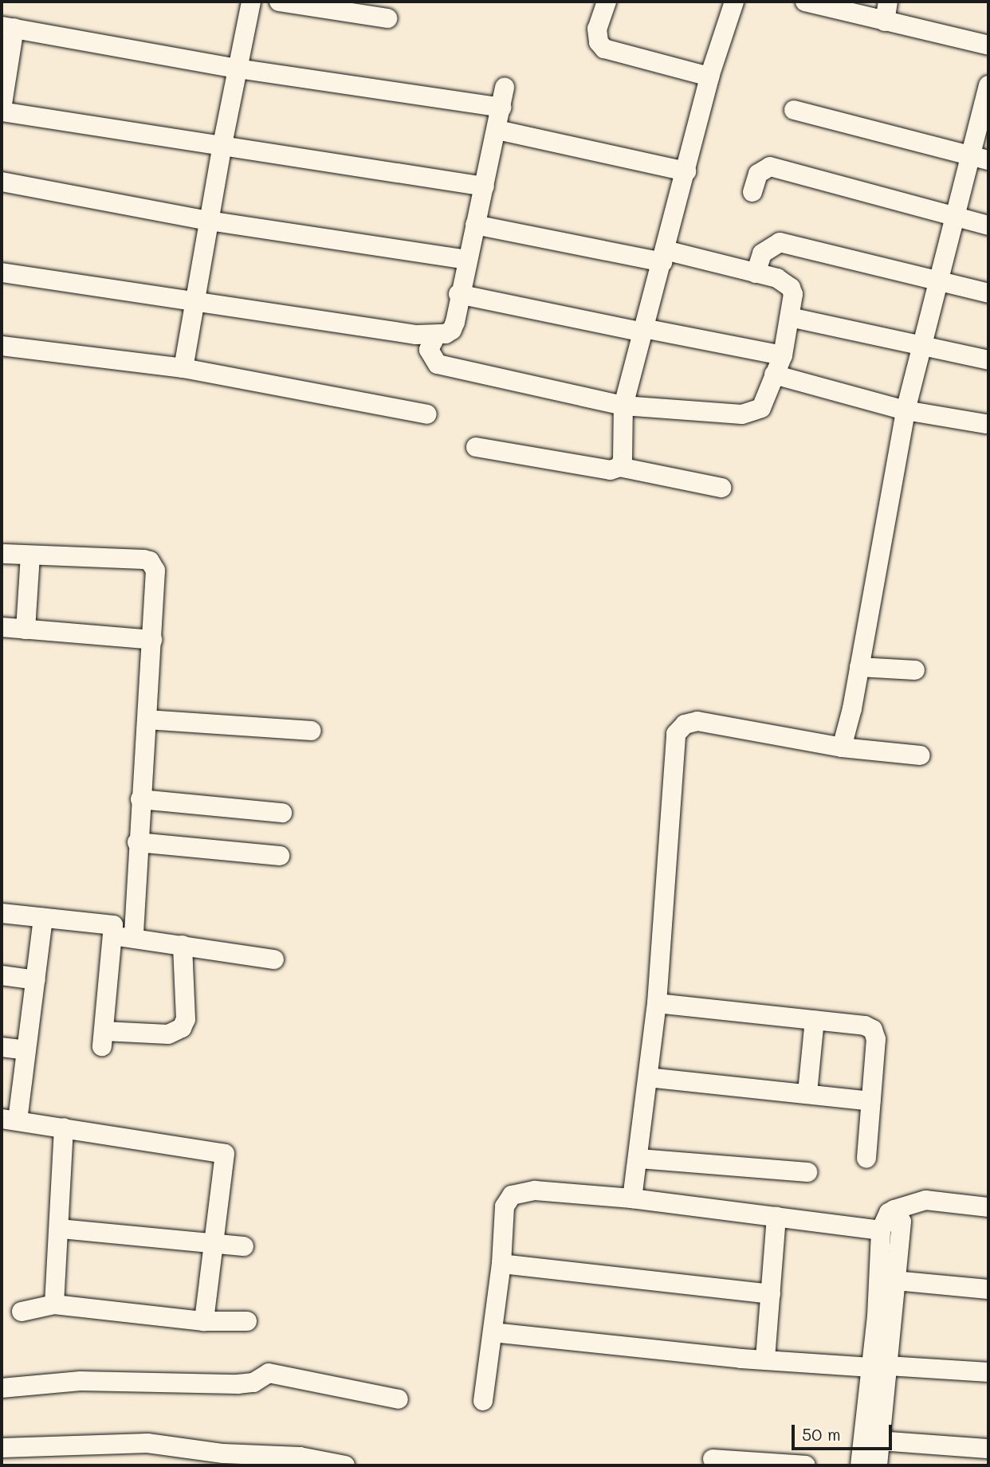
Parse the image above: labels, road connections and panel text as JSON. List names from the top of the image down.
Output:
{
  "scale_bar": "50 m"
}
